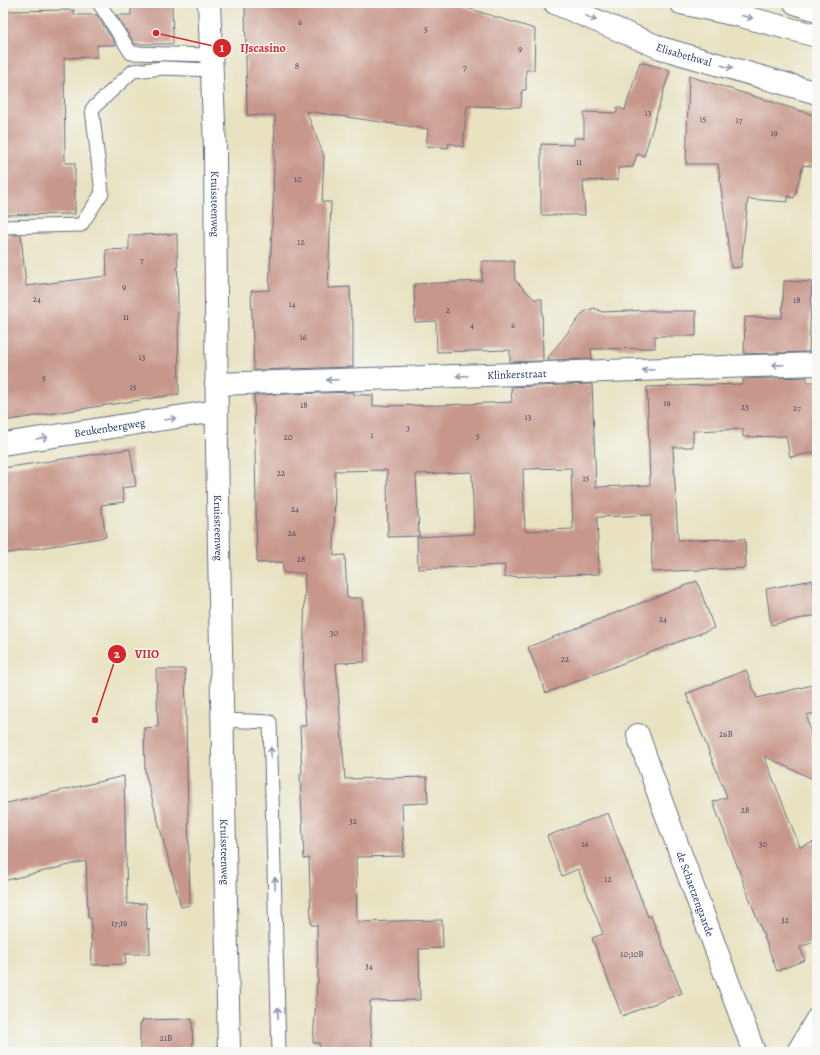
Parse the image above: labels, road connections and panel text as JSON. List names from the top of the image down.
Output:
{
  "streets": {
    "street": [
      "Elisabethwal",
      "Kruissteenweg",
      "Klinkerstraat",
      "Beukenbergweg",
      "de Schaetzengaarde"
    ]
  },
  "crossings": [
    ["Kruissteenweg", "Klinkerstraat"],
    ["Kruissteenweg", "Beukenbergweg"]
  ],
  "one_way": ["Klinkerstraat", "Beukenbergweg"],
  "places": ["IJscasino", "VIIO"],
  "house_numbers": [
    "6",
    "5",
    "9",
    "8",
    "7",
    "13",
    "15",
    "17",
    "19",
    "11",
    "10",
    "12",
    "7",
    "9",
    "24",
    "18",
    "14",
    "2",
    "11",
    "4",
    "6",
    "16",
    "13",
    "5",
    "15",
    "19",
    "18",
    "23",
    "27",
    "13",
    "3",
    "1",
    "5",
    "20",
    "22",
    "15",
    "24",
    "26",
    "28",
    "24",
    "30",
    "22",
    "26B",
    "28",
    "32",
    "16",
    "30",
    "12",
    "32",
    "17;19",
    "10;10B",
    "34",
    "21B"
  ]
}
